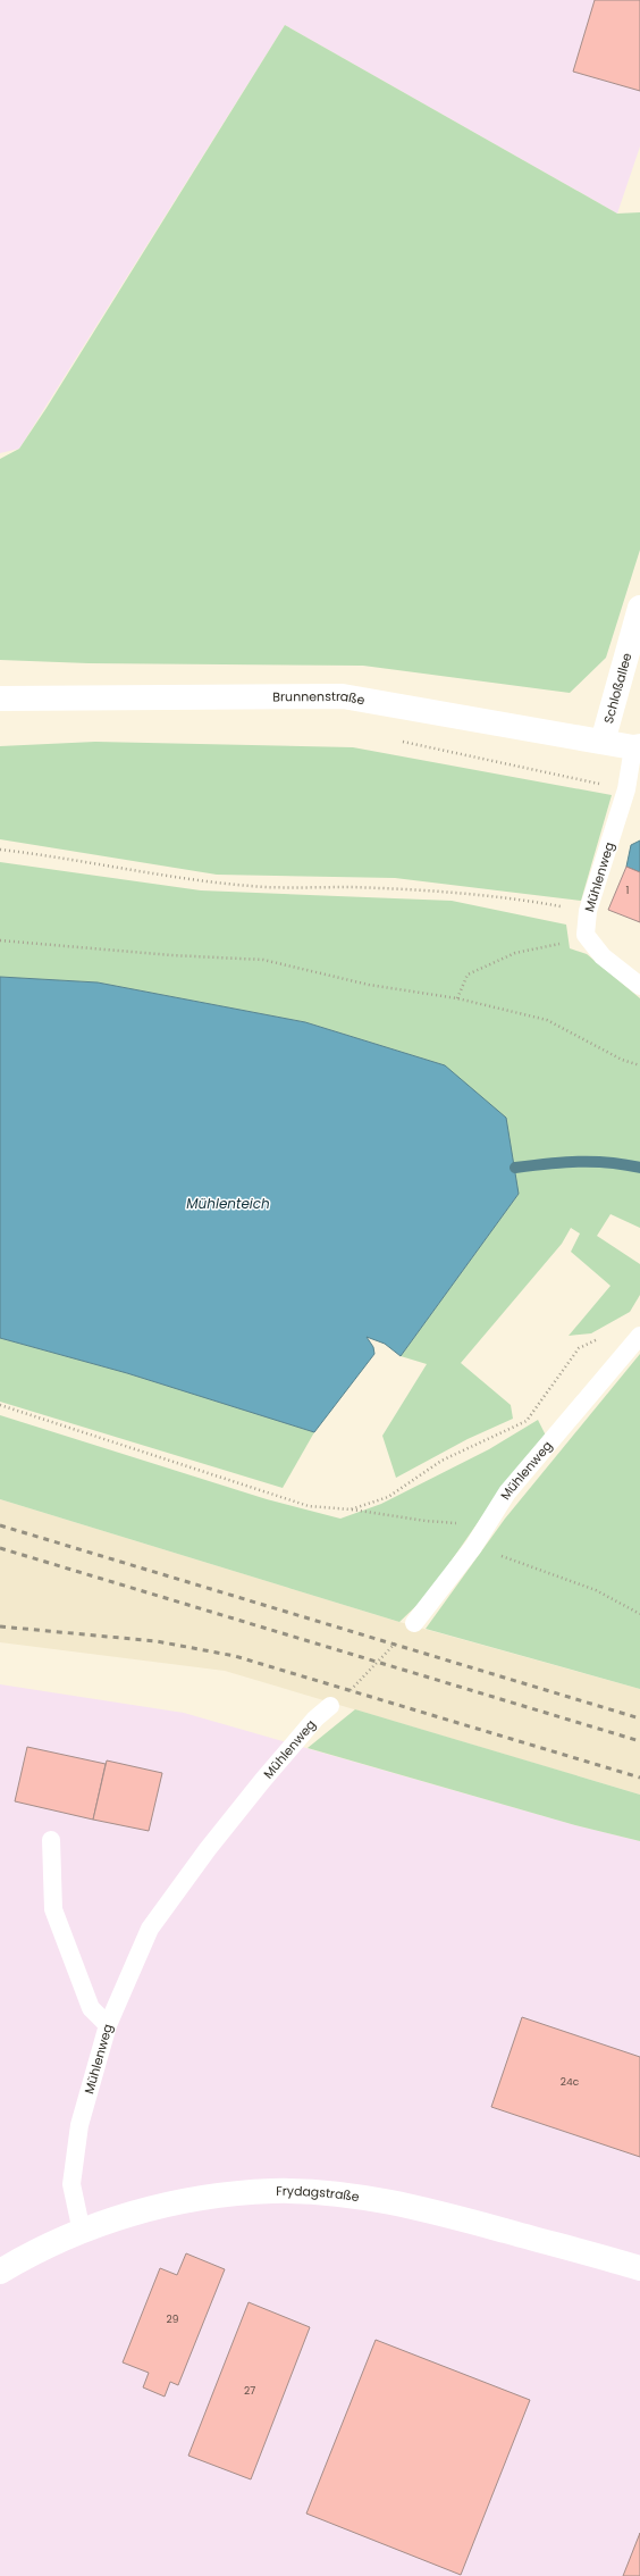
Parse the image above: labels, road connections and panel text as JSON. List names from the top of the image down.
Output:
{
  "streets": {
    "street": ["Schloßallee", "Brunnenstraße", "Frydagstraße"],
    "lane": ["Mühlenweg"]
  },
  "crossings": [
    ["Schloßallee", "Brunnenstraße"],
    ["Brunnenstraße", "Mühlenweg"],
    ["Mühlenweg", "Frydagstraße"]
  ],
  "water": ["Mühlenteich"],
  "house_numbers": [
    "1",
    "24c",
    "29",
    "27"
  ]
}
